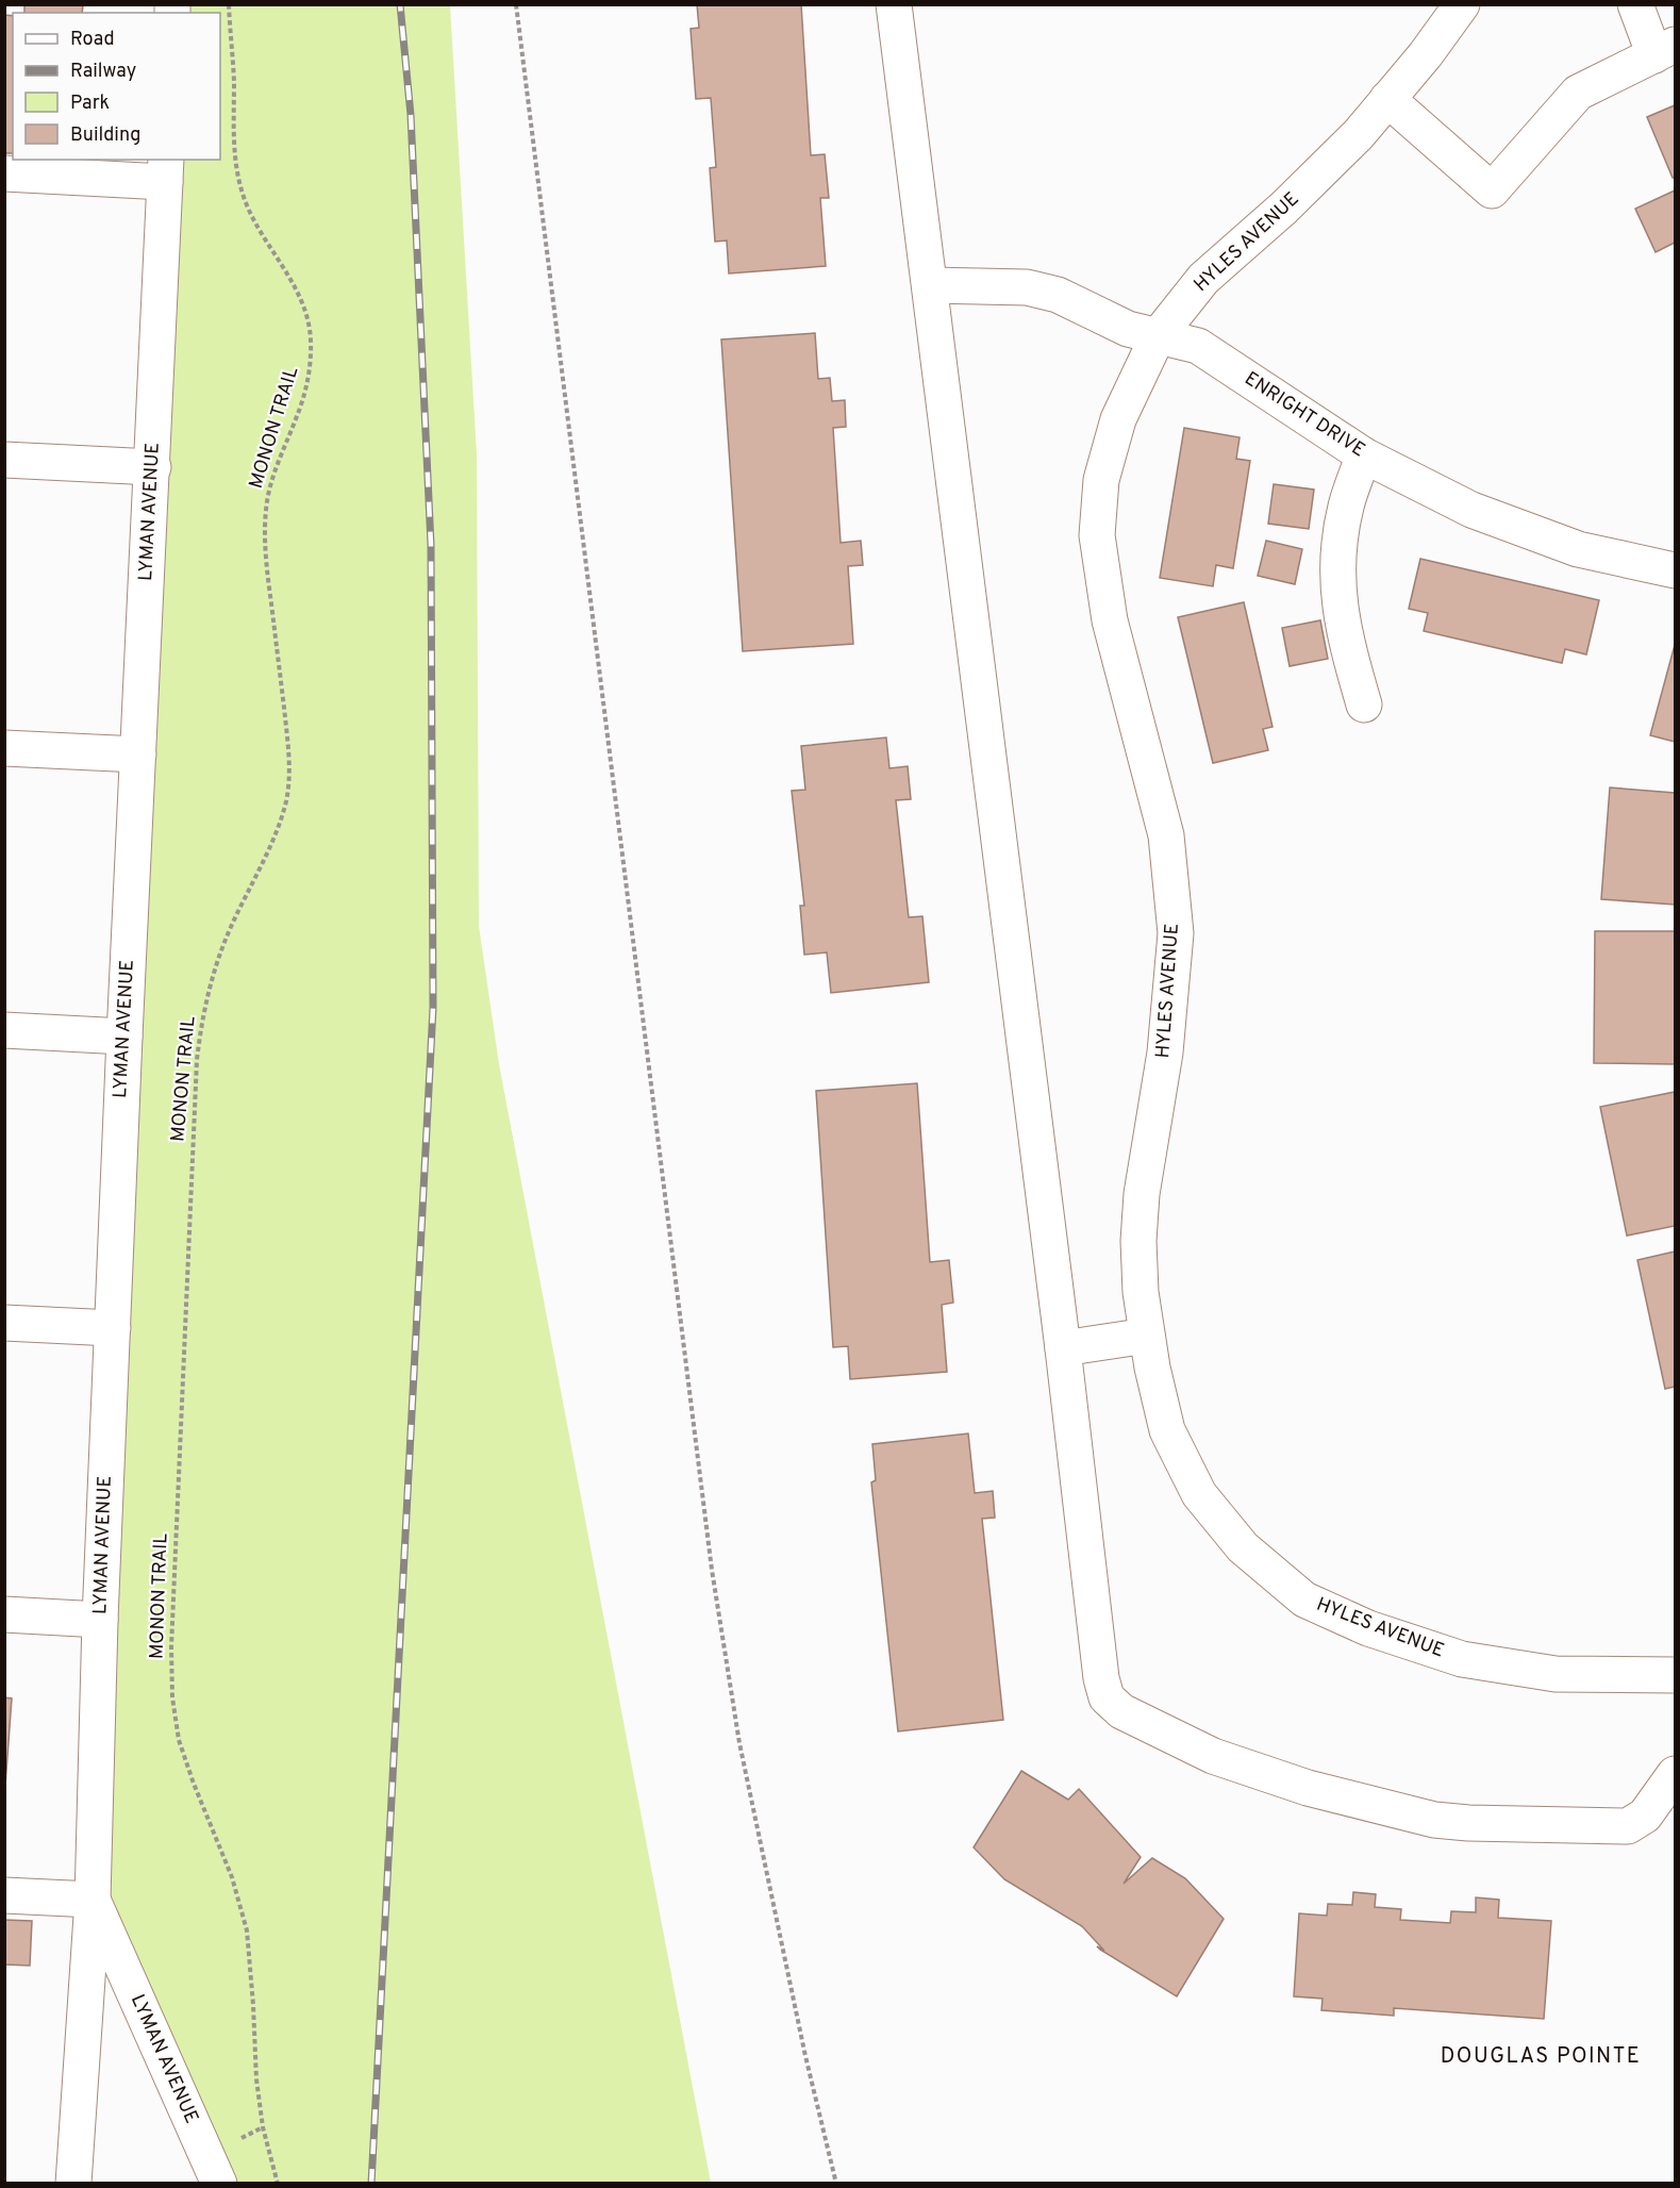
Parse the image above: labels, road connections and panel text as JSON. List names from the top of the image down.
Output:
{
  "streets": {
    "street": ["HYLES AVENUE", "ENRIGHT DRIVE", "LYMAN AVENUE"],
    "path": ["MONON TRAIL"]
  },
  "crossings": [
    ["HYLES AVENUE", "ENRIGHT DRIVE"]
  ],
  "districts": ["DOUGLAS POINTE"],
  "legend": [
    "Road",
    "Railway",
    "Park",
    "Building"
  ]
}
